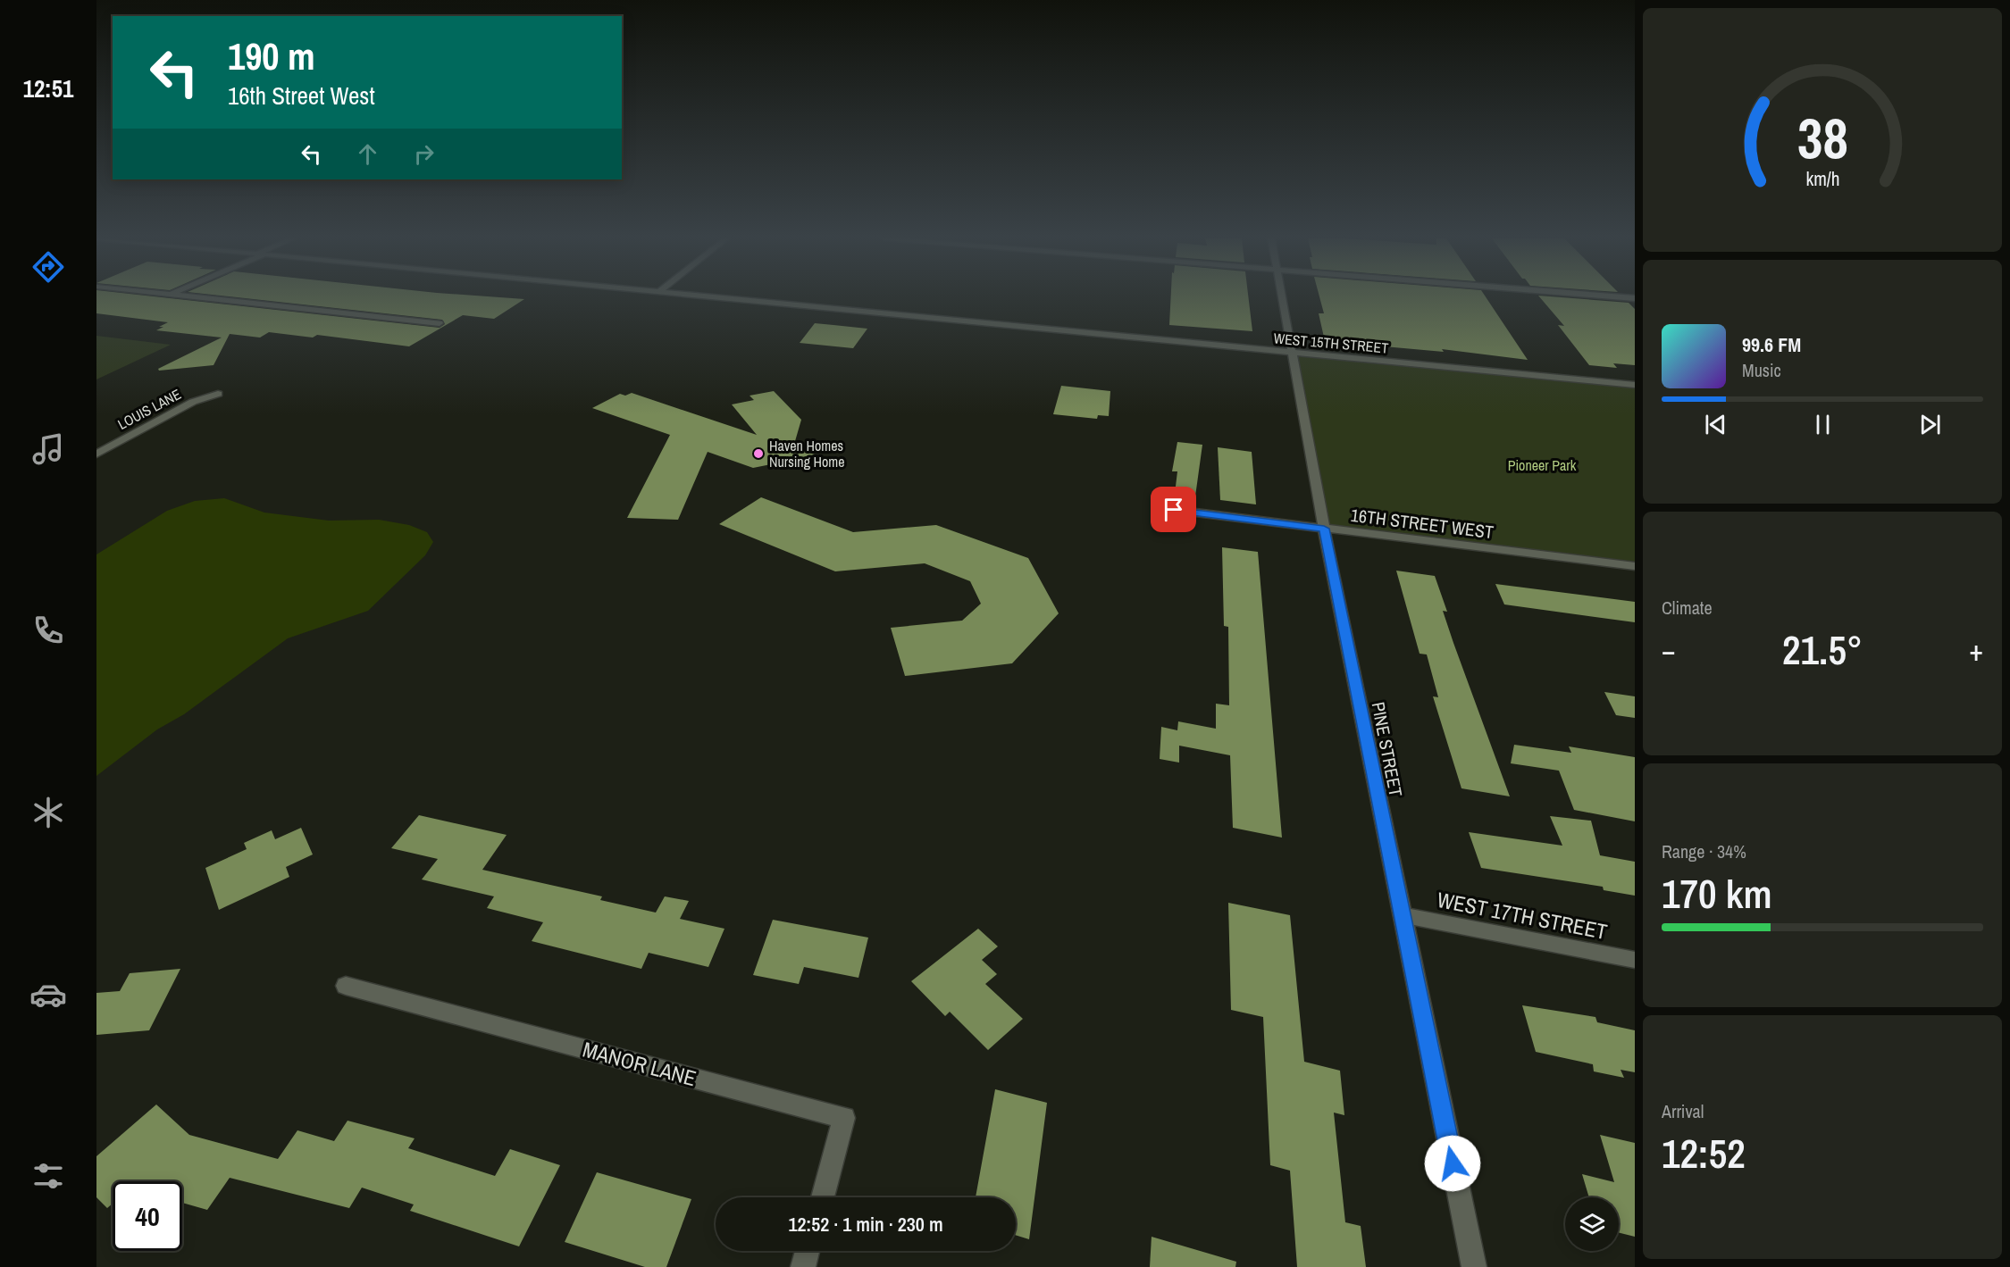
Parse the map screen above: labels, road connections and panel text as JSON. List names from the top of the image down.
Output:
{
  "streets": {
    "street": [
      "WEST 15TH STREET",
      "LOUIS LANE",
      "16TH STREET WEST",
      "PINE STREET",
      "WEST 17TH STREET",
      "MANOR LANE"
    ]
  },
  "crossings": [
    ["WEST 15TH STREET", "PINE STREET"],
    ["16TH STREET WEST", "PINE STREET"],
    ["PINE STREET", "WEST 17TH STREET"]
  ],
  "parks": ["Pioneer Park"],
  "places": ["Haven Homes Nursing Home"],
  "page": {
    "tabs": "12:51",
    "turn": ["190 m", "16th Street West"],
    "song": ["99.6 FM", "Music"],
    "tile": [
      "Climate",
      ["Range · 34%", "170 km"],
      ["Arrival", "12:52"]
    ],
    "heat": ["−", "21.5°", "+"],
    "limit": "40",
    "trip": "12:52 · 1 min · 230 m",
    "gauge": ["38", "km/h"]
  }
}
